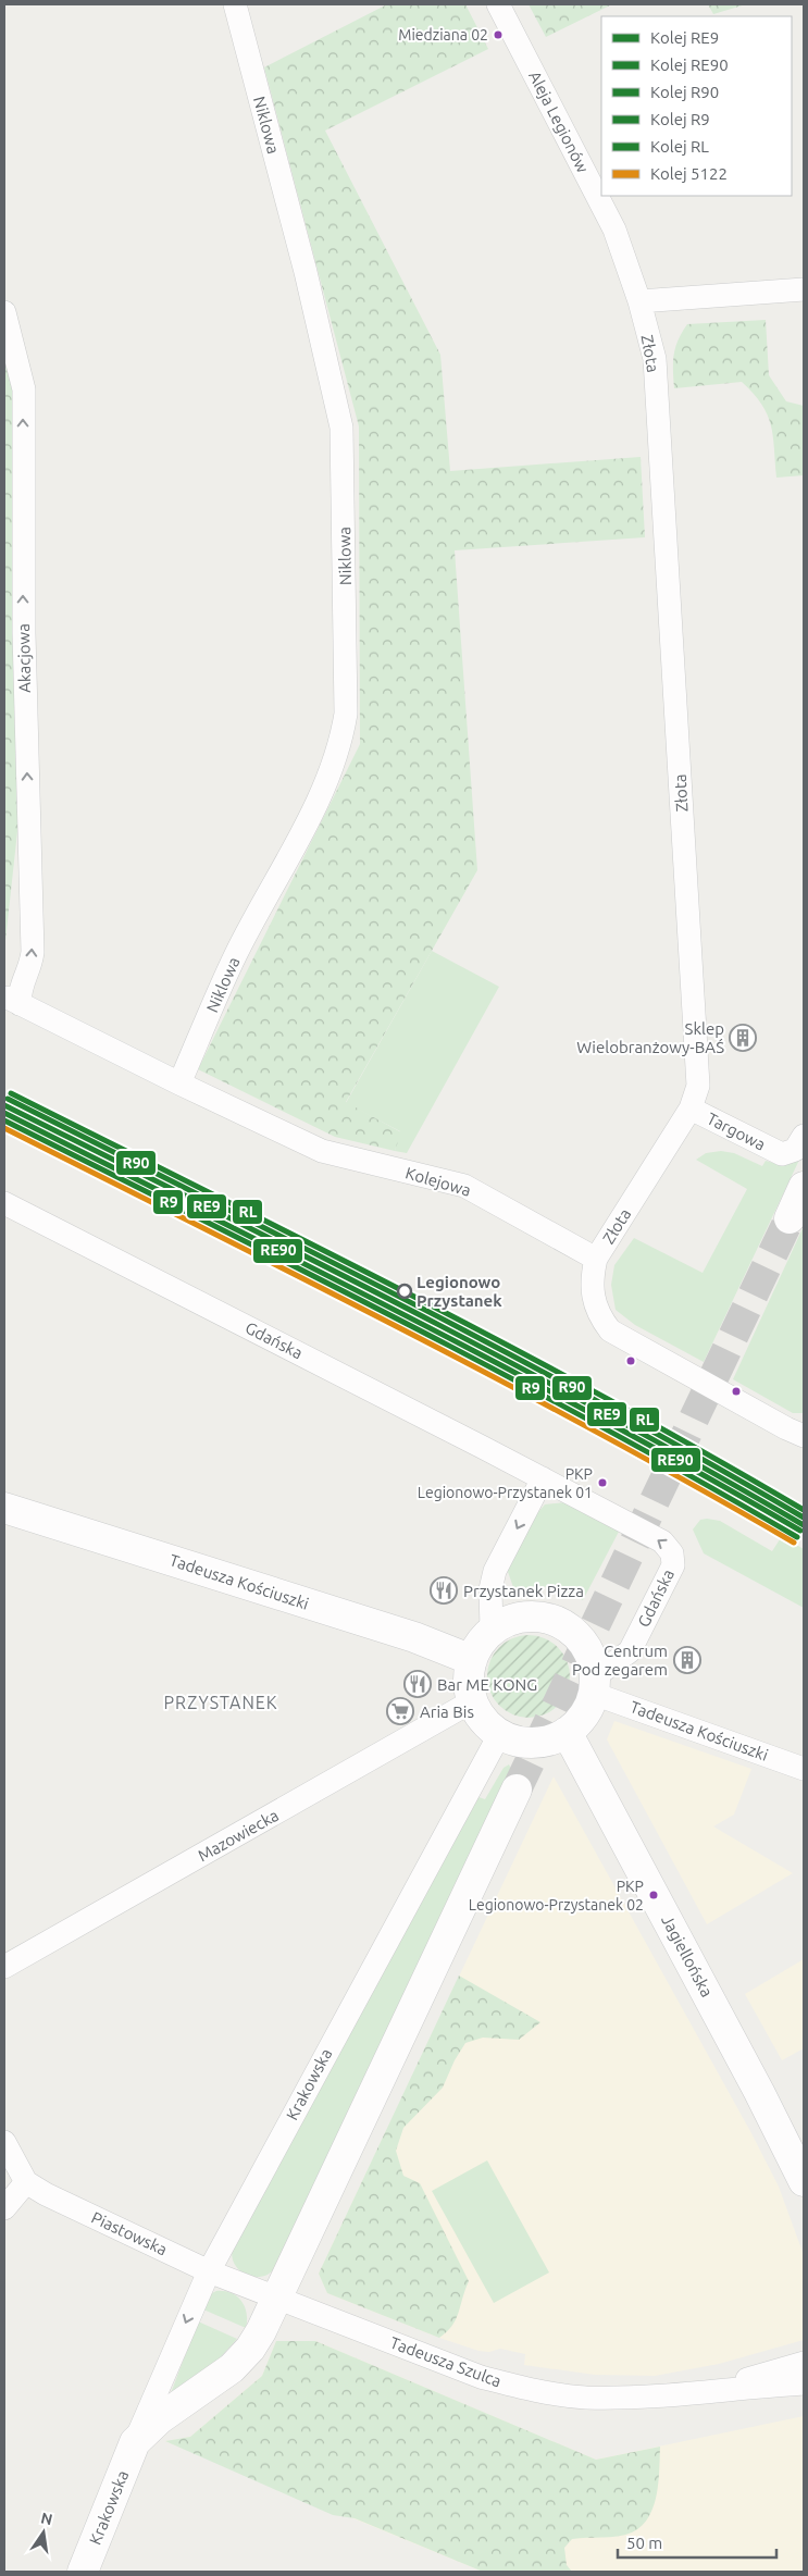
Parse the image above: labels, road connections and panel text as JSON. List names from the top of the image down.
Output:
{
  "streets": {
    "street": [
      "Aleja Legionów",
      "Niklowa",
      "Złota",
      "Akacjowa",
      "Targowa",
      "Kolejowa",
      "Gdańska",
      "Tadeusza Kościuszki",
      "Mazowiecka",
      "Jagiellońska",
      "Krakowska",
      "Piastowska",
      "Tadeusza Szulca"
    ]
  },
  "crossings": [
    ["Aleja Legionów", "Złota"],
    ["Niklowa", "Kolejowa"],
    ["Złota", "Targowa"],
    ["Złota", "Kolejowa"],
    ["Akacjowa", "Kolejowa"],
    ["Gdańska", "Tadeusza Kościuszki"],
    ["Gdańska", "Mazowiecka"],
    ["Gdańska", "Jagiellońska"],
    ["Gdańska", "Krakowska"],
    ["Tadeusza Kościuszki", "Mazowiecka"],
    ["Tadeusza Kościuszki", "Jagiellońska"],
    ["Tadeusza Kościuszki", "Krakowska"],
    ["Mazowiecka", "Jagiellońska"],
    ["Mazowiecka", "Krakowska"],
    ["Jagiellońska", "Krakowska"],
    ["Krakowska", "Piastowska"],
    ["Krakowska", "Tadeusza Szulca"],
    ["Piastowska", "Tadeusza Szulca"]
  ],
  "one_way": ["Akacjowa"],
  "districts": ["PRZYSTANEK"],
  "places": {
    "other": [
      "Miedziana 02",
      "Legionowo Przystanek",
      "PKP Legionowo-Przystanek 01",
      "PKP Legionowo-Przystanek 02"
    ],
    "building": ["Sklep Wielobranżowy-BAŚ", "Centrum Pod zegarem"],
    "restaurant": ["Przystanek Pizza", "Bar ME KONG"],
    "supermarket": ["Aria Bis"]
  },
  "lines": [
    "rail line RL",
    "rail line R90",
    "rail line RE9",
    "rail line RE90",
    "rail line R9",
    "rail line 5122"
  ],
  "legend": [
    "Kolej RE9",
    "Kolej RE90",
    "Kolej R90",
    "Kolej R9",
    "Kolej RL",
    "Kolej 5122"
  ],
  "scale_bar": "50 m",
  "north": "top"
}
